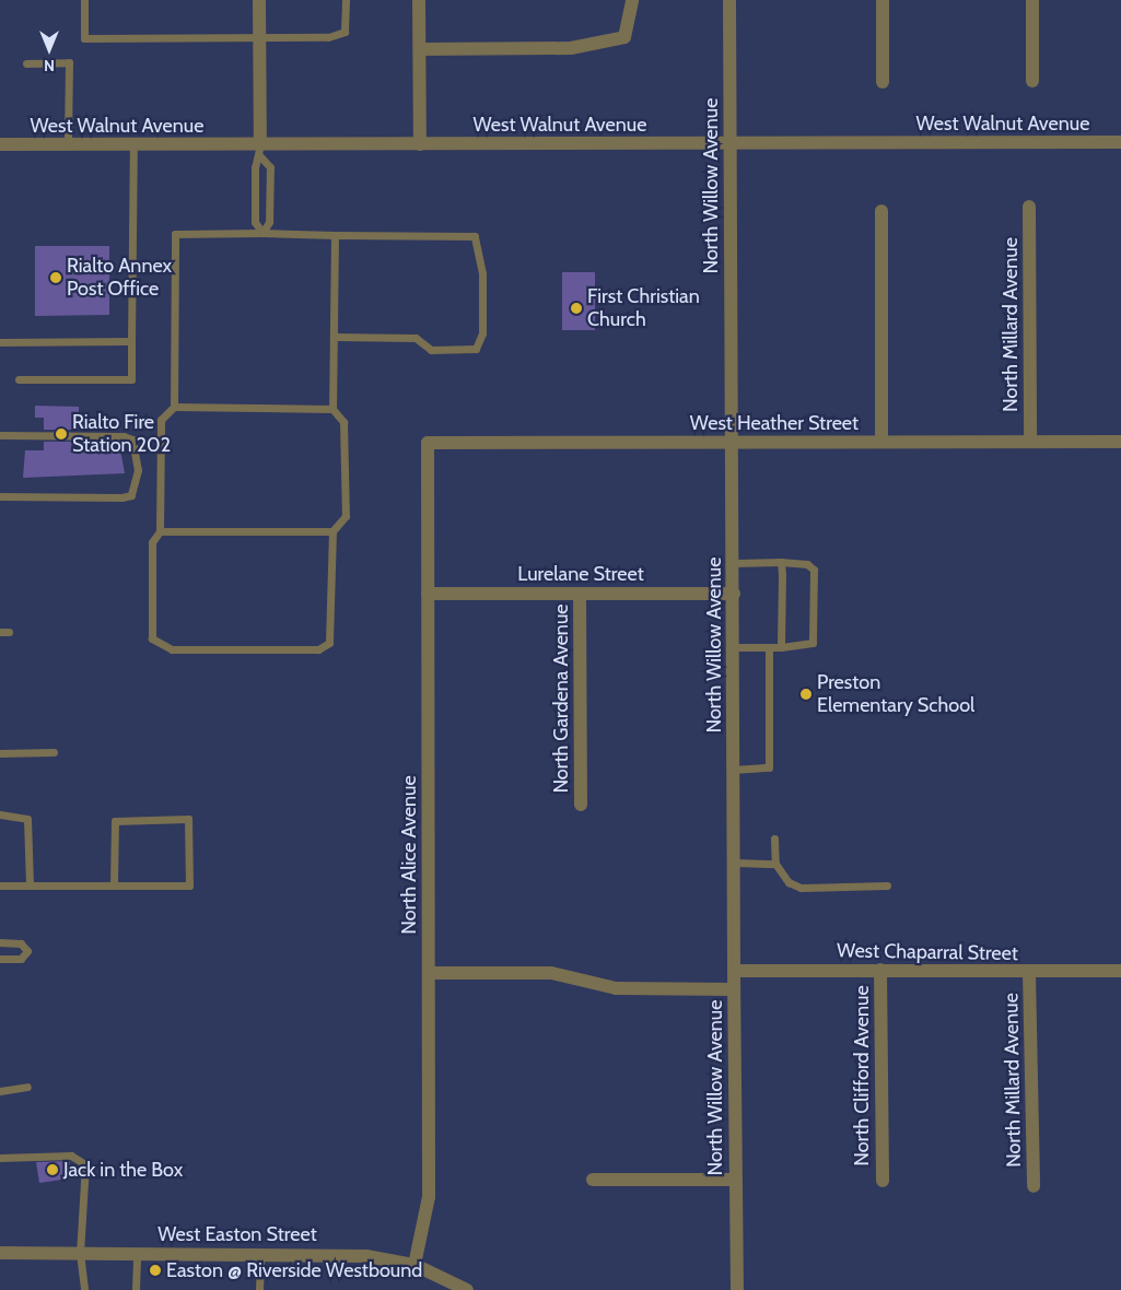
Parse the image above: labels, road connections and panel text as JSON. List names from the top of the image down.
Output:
{
  "streets": {
    "street": [
      "West Walnut Avenue",
      "North Willow Avenue",
      "North Millard Avenue",
      "West Heather Street",
      "Lurelane Street",
      "North Gardena Avenue",
      "North Alice Avenue",
      "West Chaparral Street",
      "North Clifford Avenue",
      "West Easton Street"
    ]
  },
  "crossings": [
    ["West Walnut Avenue", "North Willow Avenue"],
    ["North Willow Avenue", "West Heather Street"],
    ["North Willow Avenue", "Lurelane Street"],
    ["North Willow Avenue", "West Chaparral Street"],
    ["North Millard Avenue", "West Heather Street"],
    ["North Millard Avenue", "West Chaparral Street"],
    ["West Heather Street", "North Alice Avenue"],
    ["Lurelane Street", "North Gardena Avenue"],
    ["Lurelane Street", "North Alice Avenue"],
    ["North Alice Avenue", "West Easton Street"],
    ["West Chaparral Street", "North Clifford Avenue"]
  ],
  "places": [
    "Rialto Annex Post Office",
    "First Christian Church",
    "Rialto Fire Station 202",
    "Preston Elementary School",
    "Jack in the Box",
    "Easton @ Riverside Westbound"
  ],
  "north": "bottom"
}
